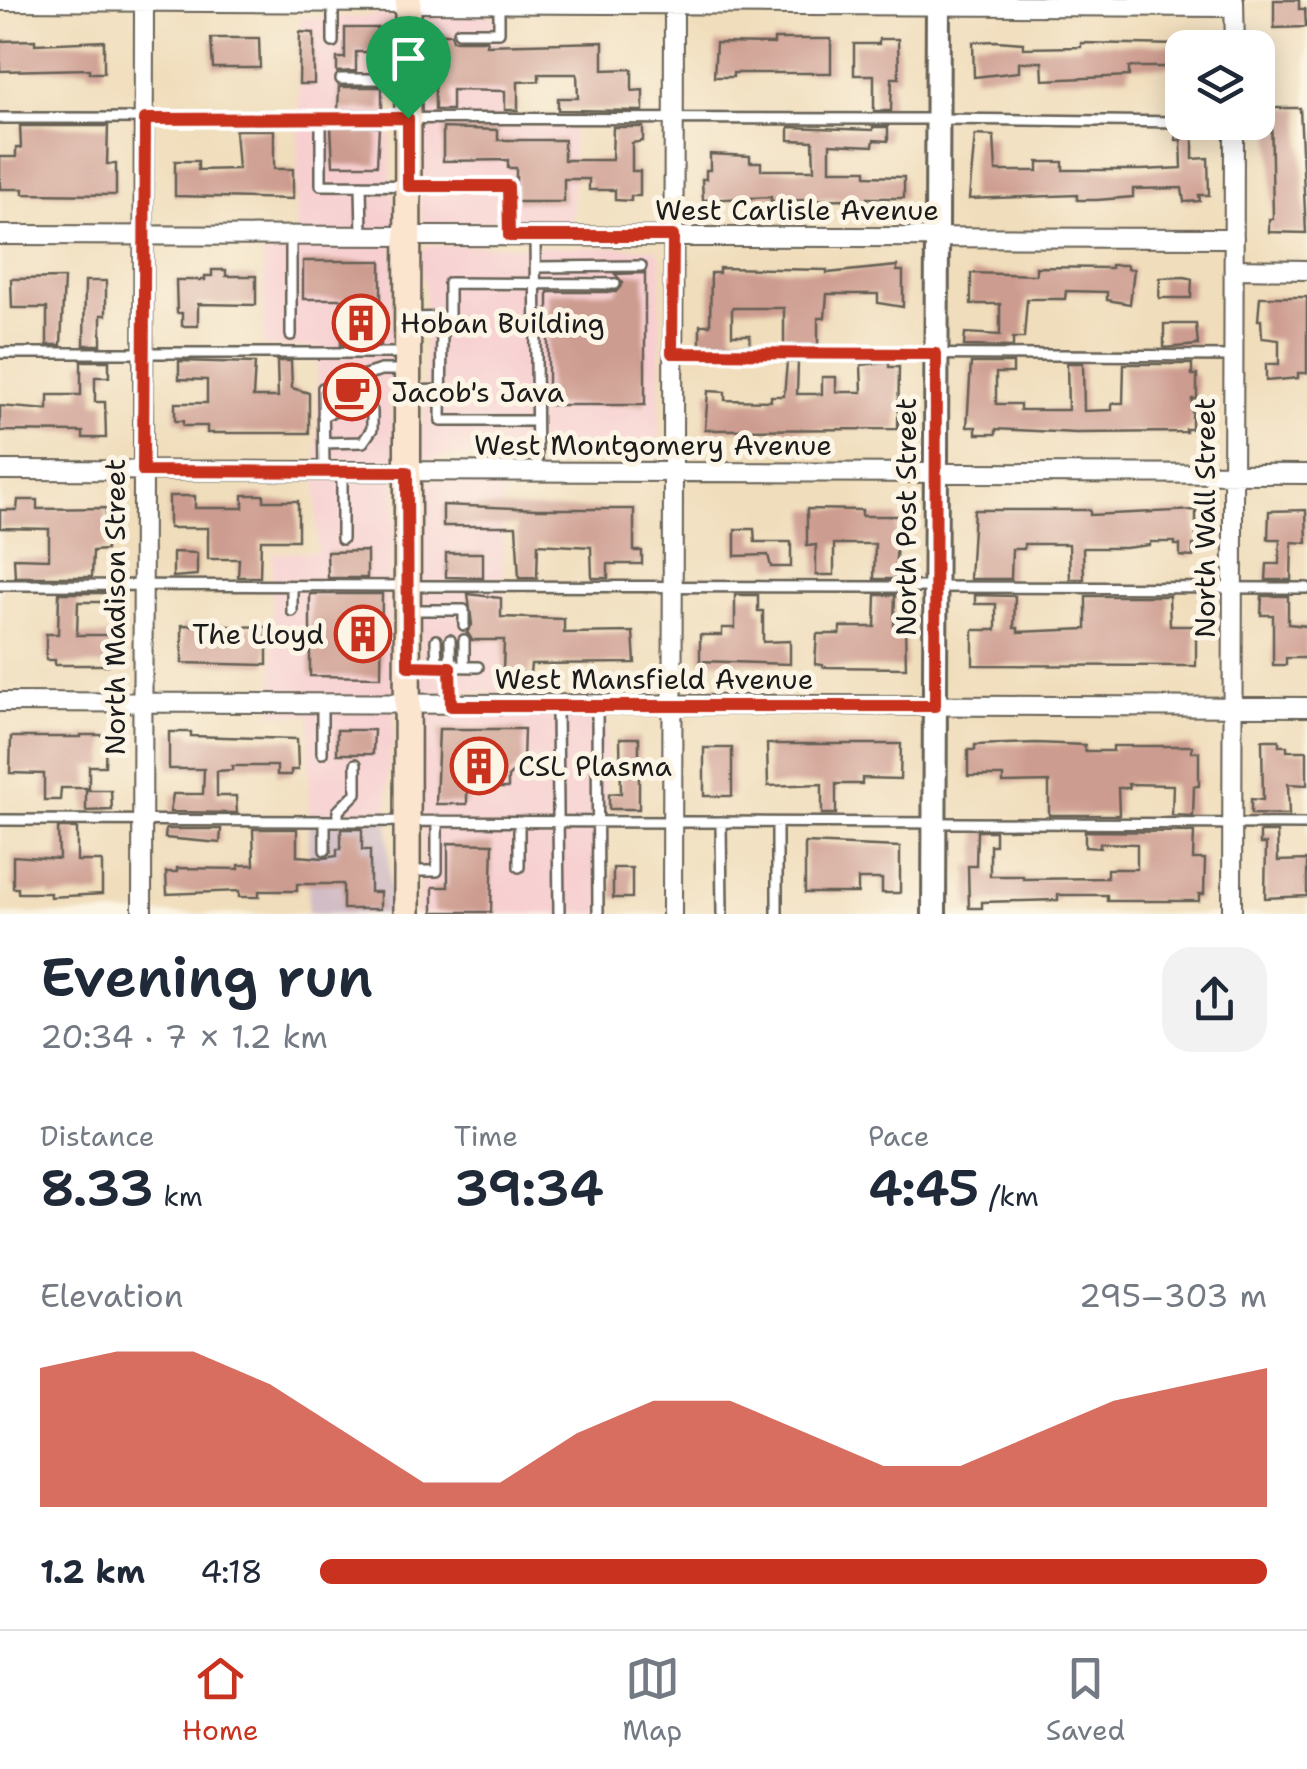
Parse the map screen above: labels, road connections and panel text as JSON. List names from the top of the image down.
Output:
{
  "streets": {
    "street": [
      "West Carlisle Avenue",
      "West Montgomery Avenue",
      "North Post Street",
      "North Wall Street",
      "North Madison Street",
      "West Mansfield Avenue"
    ]
  },
  "crossings": [
    ["West Carlisle Avenue", "North Post Street"],
    ["West Carlisle Avenue", "North Wall Street"],
    ["West Carlisle Avenue", "North Madison Street"],
    ["West Montgomery Avenue", "North Post Street"],
    ["West Montgomery Avenue", "North Wall Street"],
    ["West Montgomery Avenue", "North Madison Street"],
    ["North Post Street", "West Mansfield Avenue"],
    ["North Wall Street", "West Mansfield Avenue"],
    ["North Madison Street", "West Mansfield Avenue"]
  ],
  "places": {
    "building": ["Hoban Building", "The Lloyd", "CSL Plasma"],
    "cafe": ["Jacob's Java"]
  },
  "page": {
    "heading": ["Evening run", "20:34 · 7 × 1.2 km"],
    "stats": [
      ["Distance", "8.33 km"],
      ["Time", "39:34"],
      ["Pace", "4:45 /km"]
    ],
    "chart": ["Elevation", "295–303 m"],
    "list": [
      {
        "name": "1.2 km",
        "note": "4:18"
      }
    ],
    "tabs": ["Home", "Map", "Saved"]
  }
}
